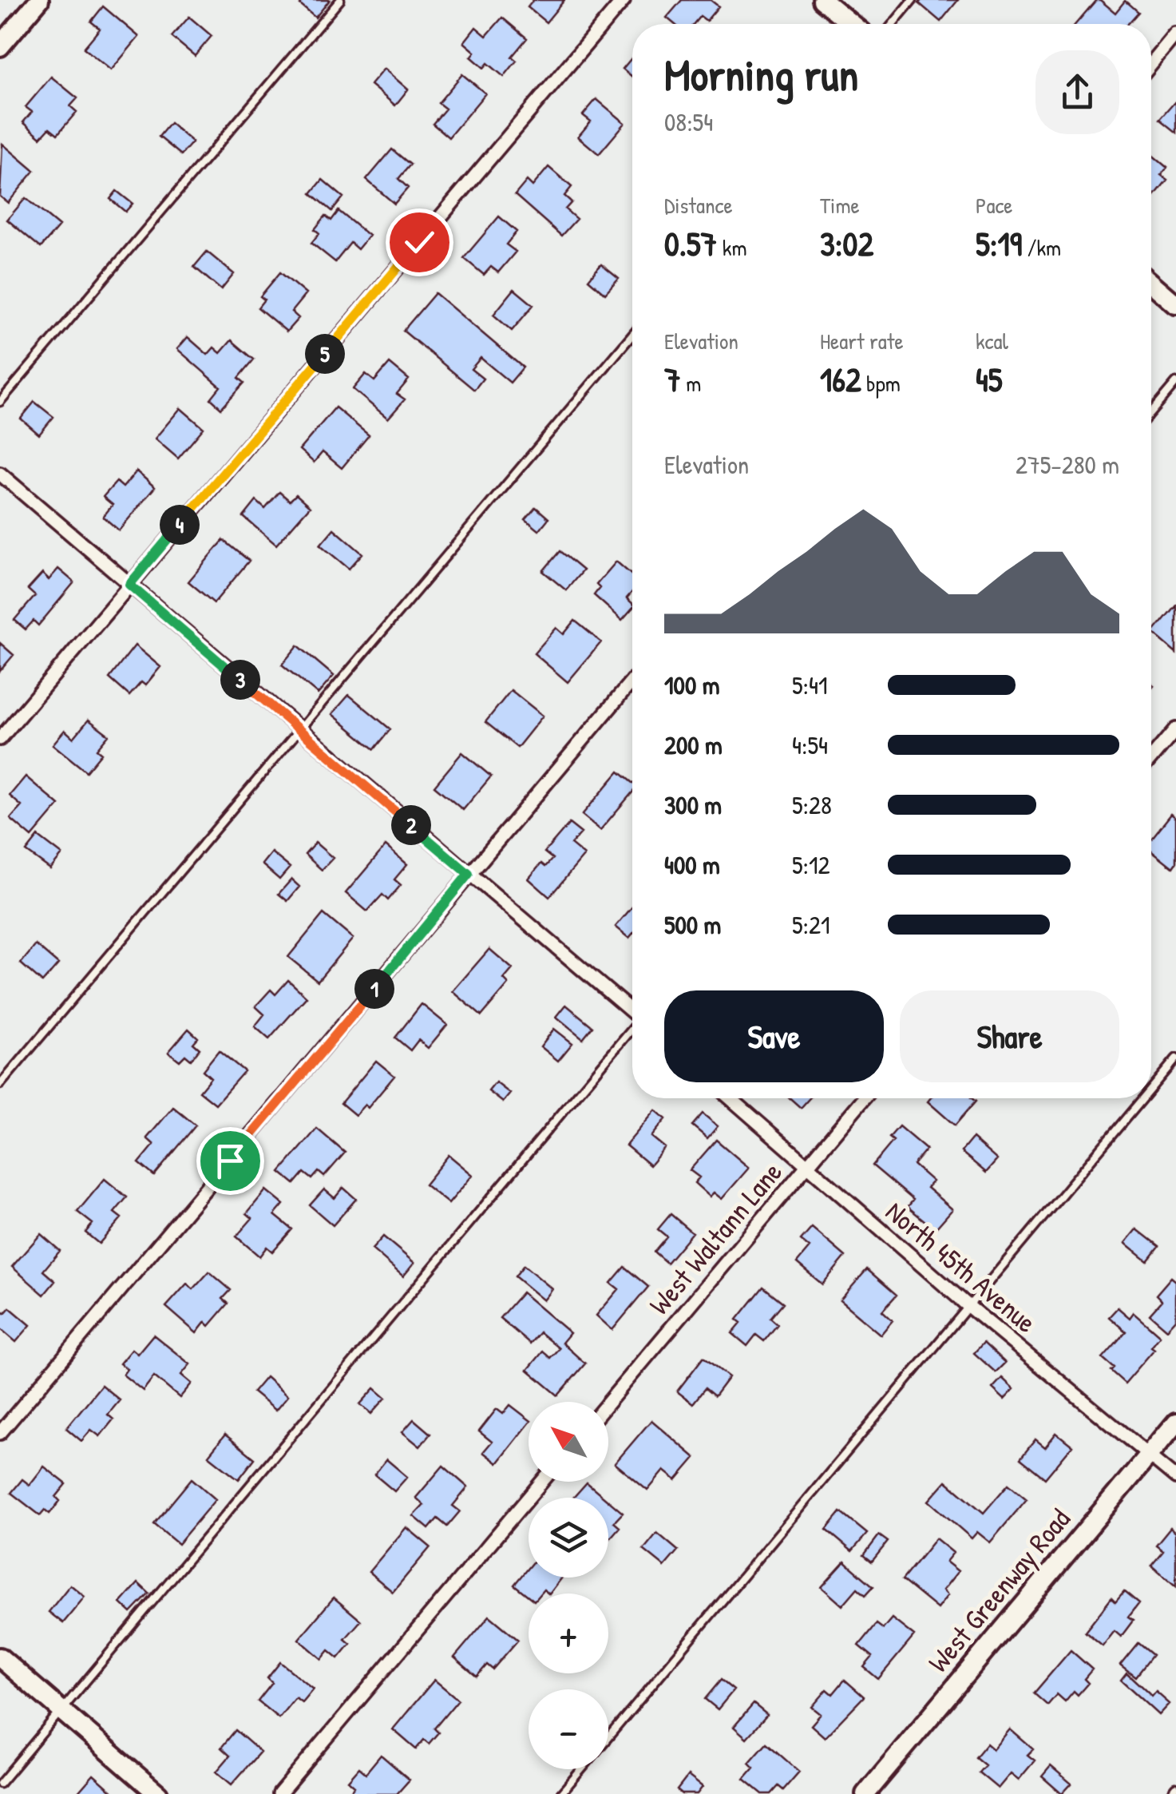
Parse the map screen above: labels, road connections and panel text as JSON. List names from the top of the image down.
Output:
{
  "streets": {
    "main road": ["West Greenway Road"],
    "street": ["West Waltann Lane", "North 45th Avenue"]
  },
  "crossings": [
    ["West Waltann Lane", "North 45th Avenue"],
    ["North 45th Avenue", "West Greenway Road"]
  ],
  "north": "top left",
  "page": {
    "heading": ["Morning run", "08:54"],
    "stats": [
      ["Distance", "0.57 km"],
      ["Time", "3:02"],
      ["Pace", "5:19 /km"],
      ["Elevation", "7 m"],
      ["Heart rate", "162 bpm"],
      ["kcal", "45"]
    ],
    "pins": [
      "5",
      "4",
      "3",
      "2",
      "1"
    ],
    "chart": ["Elevation", "275–280 m"],
    "list": [
      {
        "name": "100 m",
        "note": "5:41"
      },
      {
        "name": "200 m",
        "note": "4:54"
      },
      {
        "name": "300 m",
        "note": "5:28"
      },
      {
        "name": "400 m",
        "note": "5:12"
      },
      {
        "name": "500 m",
        "note": "5:21"
      }
    ],
    "buttons": ["Save", "Share"],
    "map_buttons": ["+", "−"]
  }
}
